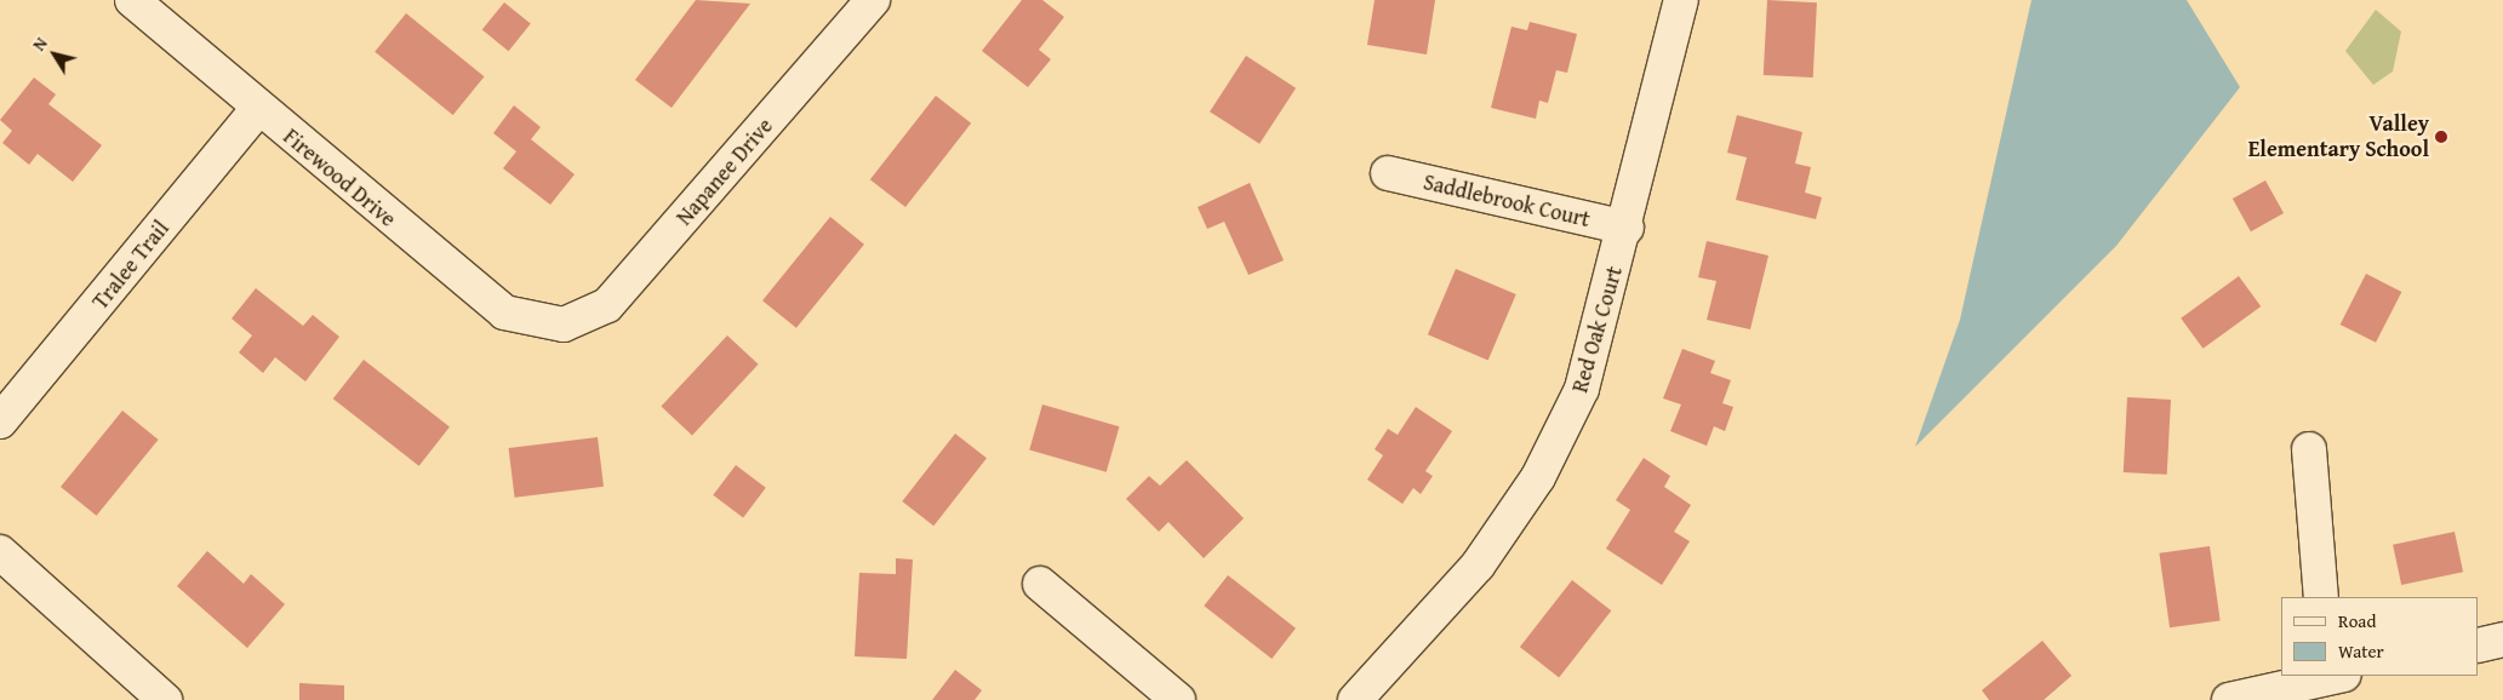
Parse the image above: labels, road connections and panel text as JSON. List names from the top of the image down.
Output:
{
  "streets": {
    "street": [
      "Napanee Drive",
      "Firewood Drive",
      "Saddlebrook Court",
      "Tralee Trail",
      "Red Oak Court"
    ]
  },
  "crossings": [
    ["Napanee Drive", "Firewood Drive"],
    ["Firewood Drive", "Tralee Trail"],
    ["Saddlebrook Court", "Red Oak Court"]
  ],
  "places": ["Valley Elementary School"],
  "legend": ["Road", "Water"],
  "north": "top left"
}
